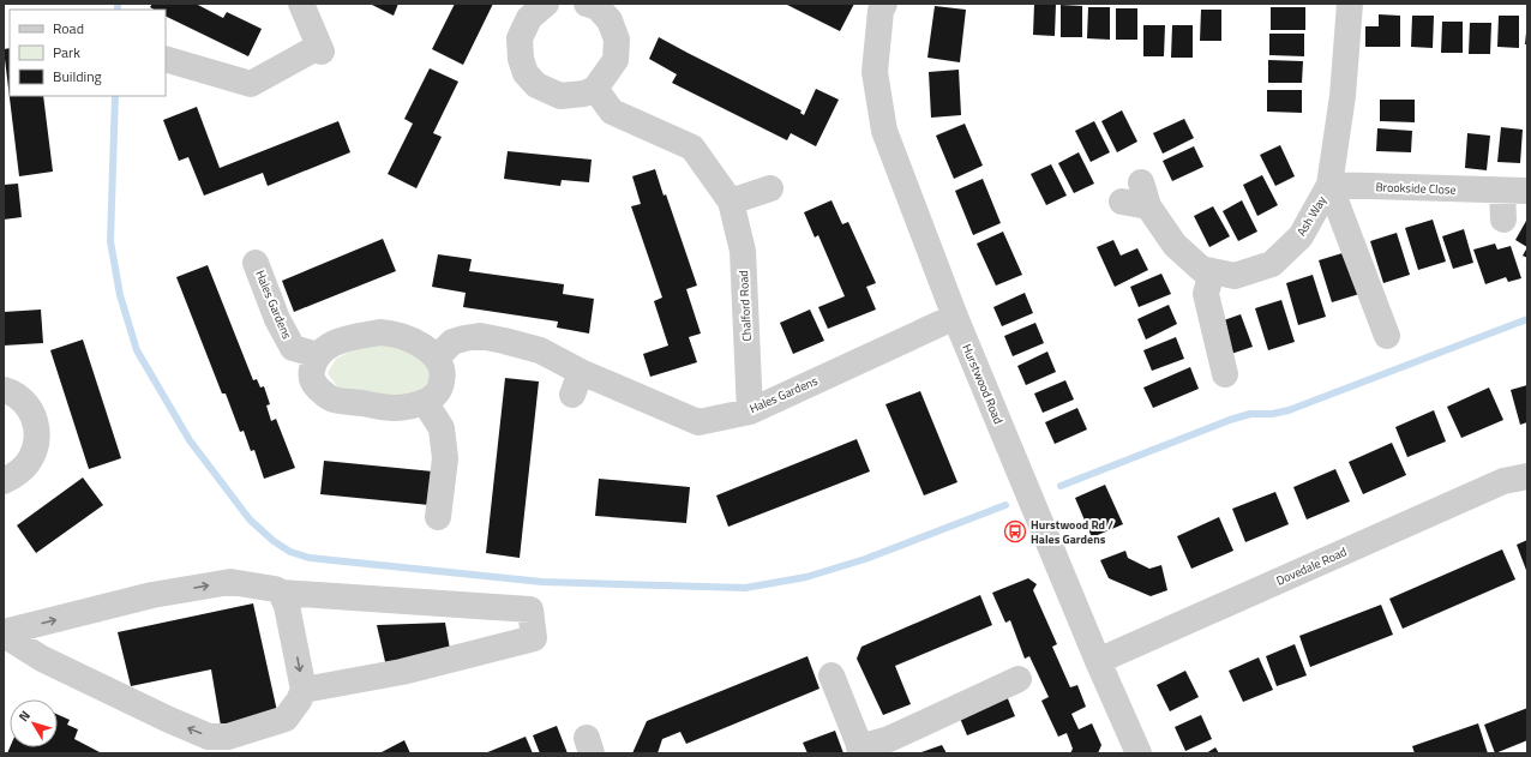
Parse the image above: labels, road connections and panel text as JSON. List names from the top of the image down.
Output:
{
  "streets": {
    "street": [
      "Brookside Close",
      "Ash Way",
      "Hales Gardens",
      "Chalford Road",
      "Hurstwood Road",
      "Dovedale Road"
    ]
  },
  "crossings": [
    ["Brookside Close", "Ash Way"],
    ["Hales Gardens", "Chalford Road"],
    ["Hales Gardens", "Hurstwood Road"],
    ["Hurstwood Road", "Dovedale Road"]
  ],
  "places": {
    "bus stop": ["Hurstwood Rd / Hales Gardens"]
  },
  "legend": ["Road", "Park", "Building"],
  "north": "top left"
}
